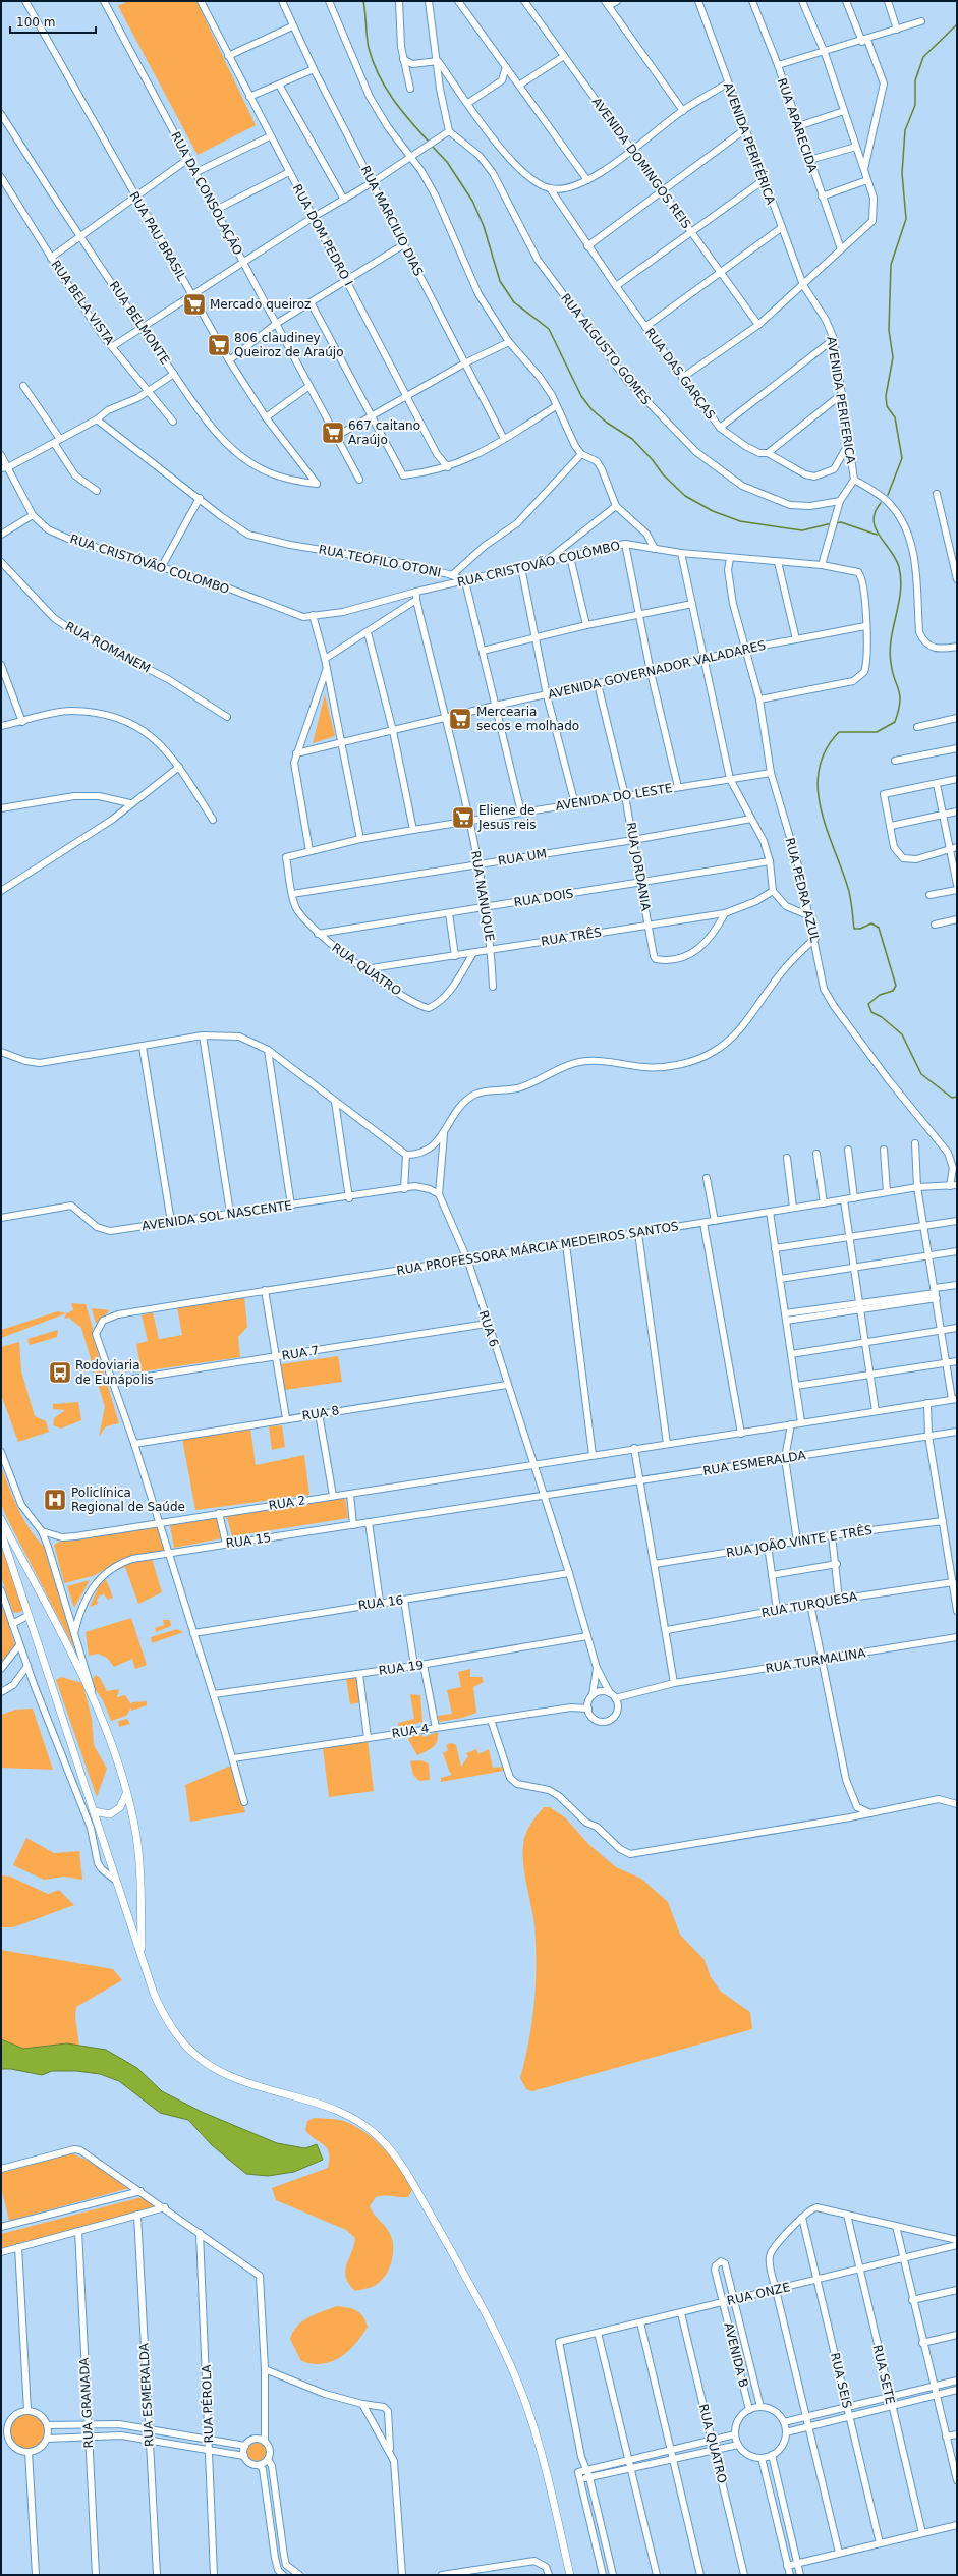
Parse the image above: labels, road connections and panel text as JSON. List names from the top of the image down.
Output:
{
  "streets": {
    "street": [
      "RUA APARECIDA",
      "AVENIDA PERIFÉRICA",
      "AVENIDA DOMINGOS REIS",
      "RUA DA CONSOLAÇÃO",
      "RUA MARCILIO DIAS",
      "RUA DOM PEDRO I",
      "RUA PAU BRASIL",
      "RUA BELA VISTA",
      "RUA BELMONTE",
      "RUA ALGUSTO GOMES",
      "RUA DAS GARÇAS",
      "AVENIDA PERIFERICA",
      "RUA TEÓFILO OTONI",
      "RUA CRISTÓVÃO COLOMBO",
      "RUA CRISTOVÃO COLÔMBO",
      "RUA ROMANEM",
      "AVENIDA GOVERNADOR VALADARES",
      "AVENIDA DO LESTE",
      "RUA UM",
      "RUA JORDANIA",
      "RUA PEDRA AZUL",
      "RUA NANUQUE",
      "RUA DOIS",
      "RUA TRÊS",
      "RUA QUATRO",
      "AVENIDA SOL NASCENTE",
      "RUA PROFESSORA MÁRCIA MEDEIROS SANTOS",
      "RUA 6",
      "RUA 7",
      "RUA 8",
      "RUA ESMERALDA",
      "RUA 2",
      "RUA 15",
      "RUA JOÃO VINTE E TRÊS",
      "RUA 16",
      "RUA TURQUESA",
      "RUA TURMALINA",
      "RUA 19",
      "RUA 4",
      "RUA ONZE",
      "AVENIDA B",
      "RUA SETE",
      "RUA SEIS",
      "RUA GRANADA",
      "RUA PÉROLA"
    ]
  },
  "crossings": [
    ["AVENIDA PERIFÉRICA", "AVENIDA PERIFERICA"],
    ["RUA PAU BRASIL", "RUA BELMONTE"],
    ["RUA DAS GARÇAS", "AVENIDA PERIFERICA"],
    ["RUA TEÓFILO OTONI", "RUA CRISTOVÃO COLÔMBO"],
    ["RUA CRISTÓVÃO COLOMBO", "RUA CRISTOVÃO COLÔMBO"],
    ["RUA CRISTOVÃO COLÔMBO", "AVENIDA GOVERNADOR VALADARES"],
    ["RUA CRISTOVÃO COLÔMBO", "RUA PEDRA AZUL"],
    ["RUA CRISTOVÃO COLÔMBO", "RUA NANUQUE"],
    ["AVENIDA GOVERNADOR VALADARES", "RUA JORDANIA"],
    ["AVENIDA GOVERNADOR VALADARES", "RUA PEDRA AZUL"],
    ["AVENIDA GOVERNADOR VALADARES", "RUA NANUQUE"],
    ["AVENIDA DO LESTE", "RUA JORDANIA"],
    ["AVENIDA DO LESTE", "RUA PEDRA AZUL"],
    ["AVENIDA DO LESTE", "RUA NANUQUE"],
    ["AVENIDA DO LESTE", "RUA QUATRO"],
    ["RUA UM", "RUA JORDANIA"],
    ["RUA UM", "RUA NANUQUE"],
    ["RUA UM", "RUA QUATRO"],
    ["RUA JORDANIA", "RUA DOIS"],
    ["RUA JORDANIA", "RUA TRÊS"],
    ["RUA NANUQUE", "RUA DOIS"],
    ["RUA NANUQUE", "RUA TRÊS"],
    ["RUA DOIS", "RUA QUATRO"],
    ["RUA TRÊS", "RUA QUATRO"],
    ["RUA QUATRO", "RUA ONZE"],
    ["AVENIDA SOL NASCENTE", "RUA 6"],
    ["RUA PROFESSORA MÁRCIA MEDEIROS SANTOS", "RUA 6"],
    ["RUA PROFESSORA MÁRCIA MEDEIROS SANTOS", "RUA 7"],
    ["RUA PROFESSORA MÁRCIA MEDEIROS SANTOS", "RUA 8"],
    ["RUA PROFESSORA MÁRCIA MEDEIROS SANTOS", "RUA 2"],
    ["RUA 6", "RUA 7"],
    ["RUA 6", "RUA 8"],
    ["RUA 6", "RUA ESMERALDA"],
    ["RUA 6", "RUA 2"],
    ["RUA 6", "RUA 15"],
    ["RUA 6", "RUA 16"],
    ["RUA 6", "RUA 19"],
    ["RUA ESMERALDA", "RUA 15"],
    ["RUA TURMALINA", "RUA 4"],
    ["RUA ONZE", "AVENIDA B"],
    ["RUA ONZE", "RUA SETE"],
    ["RUA ONZE", "RUA SEIS"]
  ],
  "places": {
    "supermarket": [
      "Mercado queiroz",
      "806 claudiney Queiroz de Araújo",
      "667 caitano Araújo",
      "Mercearia secos e molhado",
      "Eliene de Jesus reis"
    ],
    "bus stop": ["Rodoviaria de Eunápolis"],
    "hospital": ["Policlínica Regional de Saúde"]
  },
  "scale_bar": "100 m"
}
